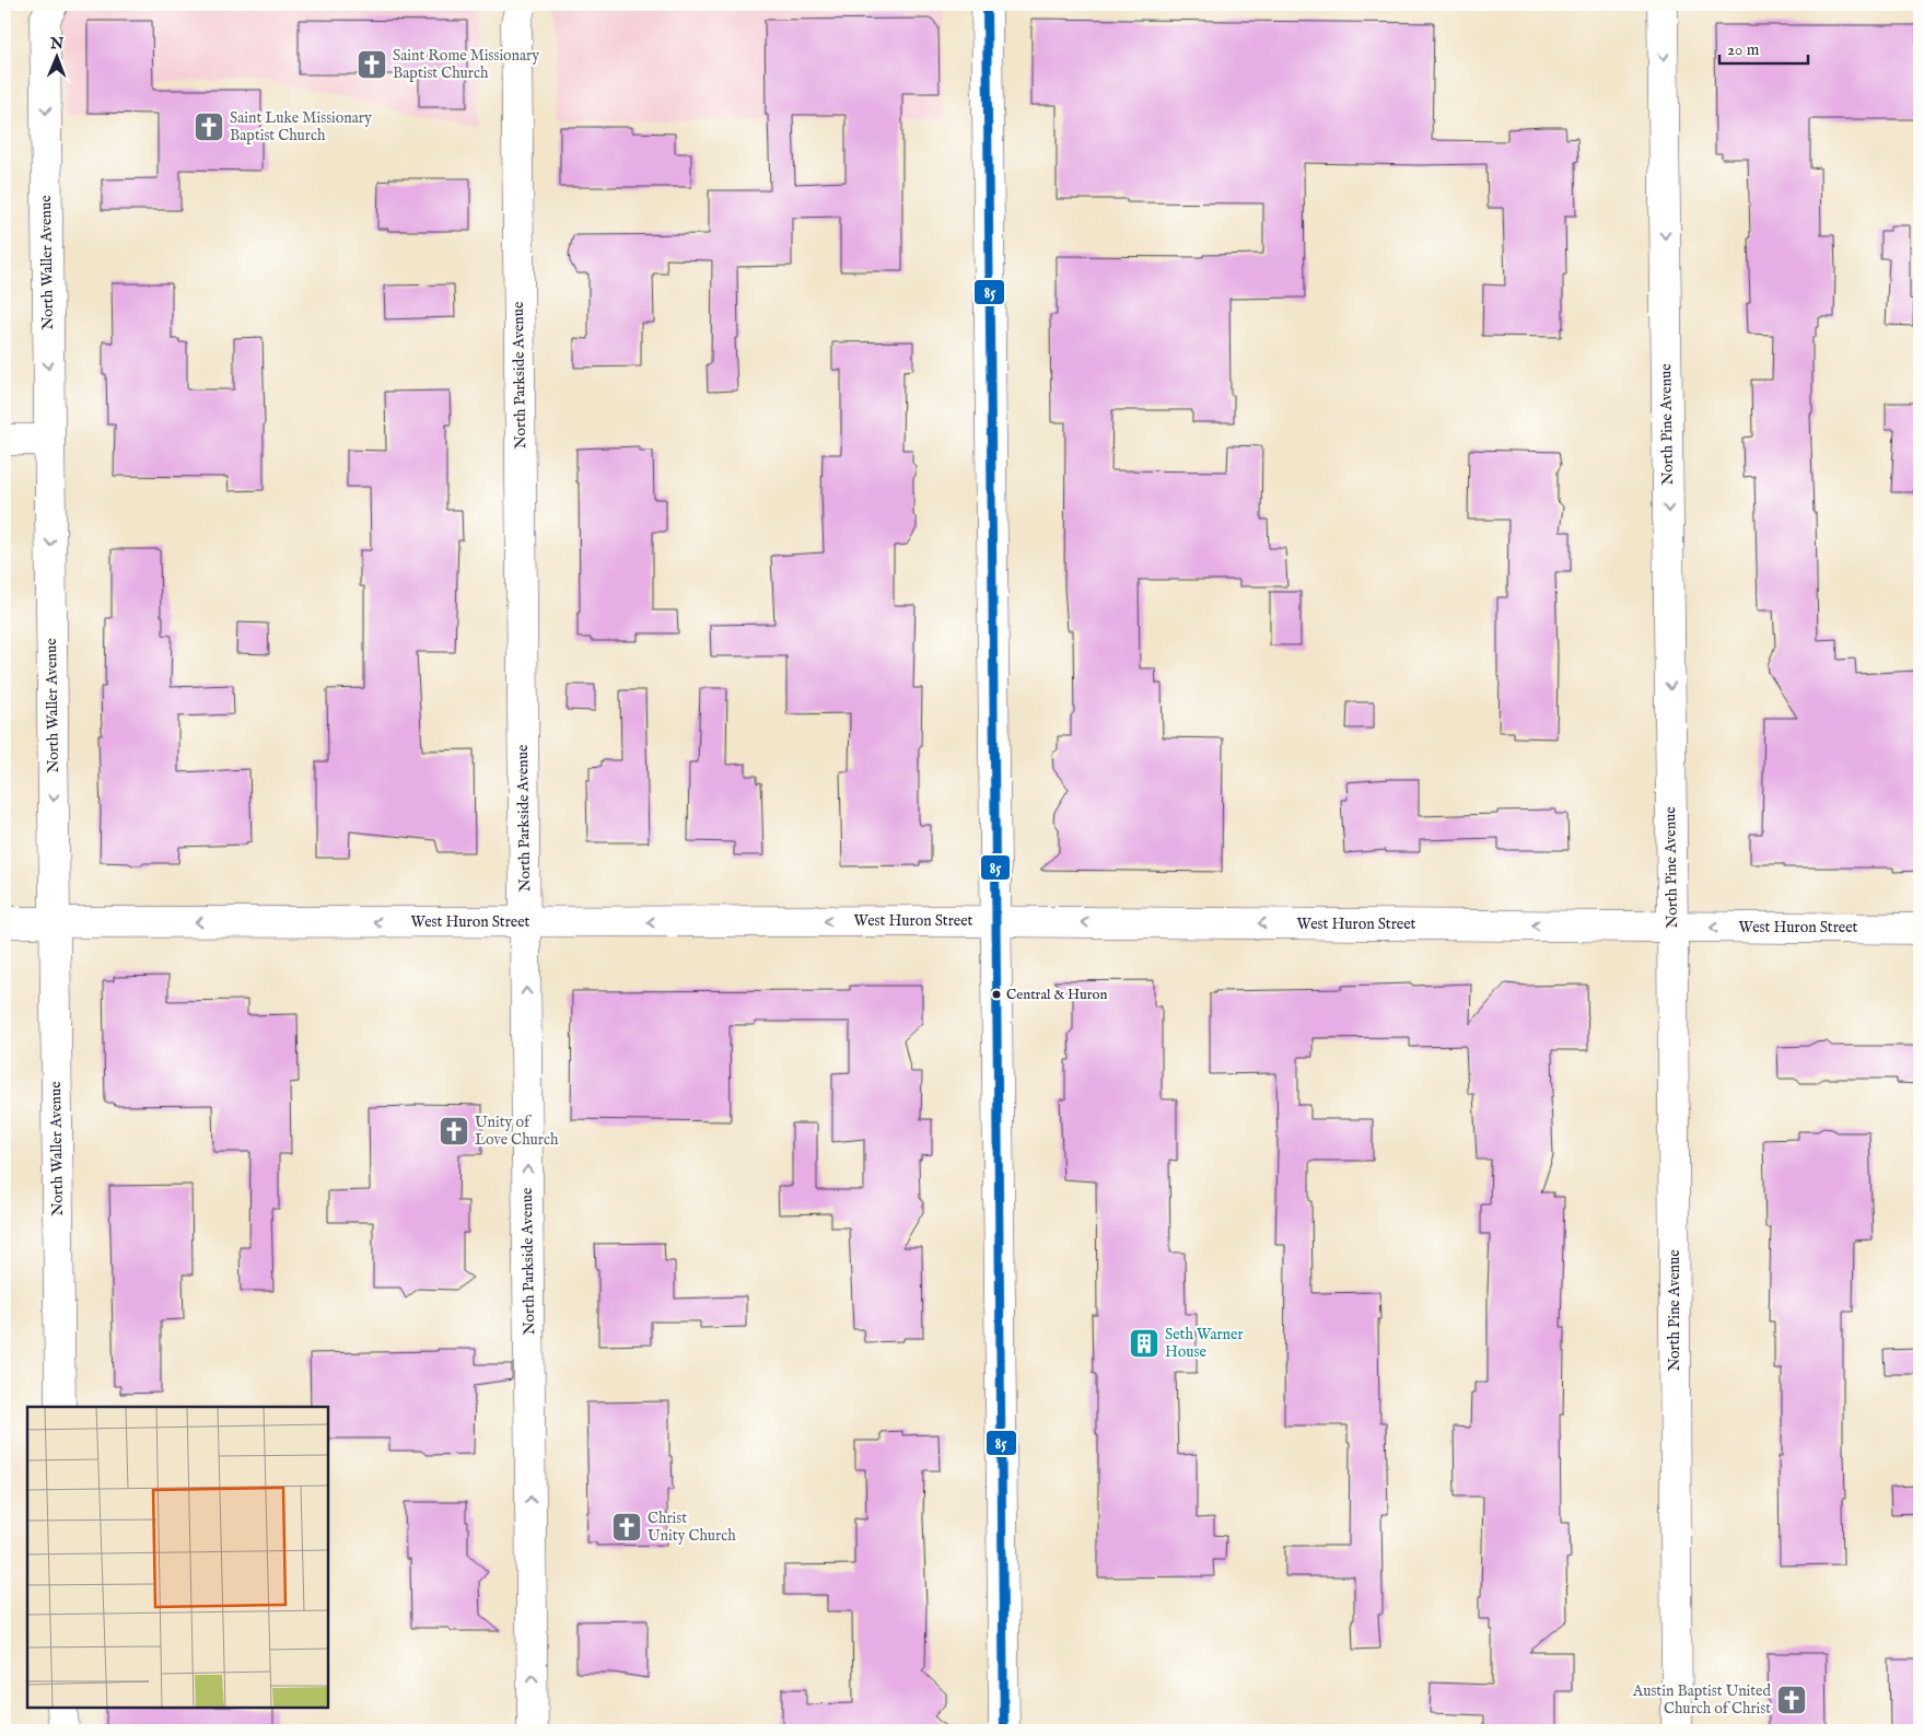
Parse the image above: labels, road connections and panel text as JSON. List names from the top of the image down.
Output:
{
  "streets": {
    "street": [
      "North Waller Avenue",
      "North Parkside Avenue",
      "North Pine Avenue",
      "West Huron Street"
    ]
  },
  "crossings": [
    ["North Waller Avenue", "West Huron Street"],
    ["North Parkside Avenue", "West Huron Street"],
    ["North Pine Avenue", "West Huron Street"]
  ],
  "one_way": [
    "North Waller Avenue",
    "North Parkside Avenue",
    "North Pine Avenue",
    "West Huron Street"
  ],
  "places": {
    "church": [
      "Saint Rome Missionary Baptist Church",
      "Saint Luke Missionary Baptist Church",
      "Unity of Love Church",
      "Christ Unity Church",
      "Austin Baptist United Church of Christ"
    ],
    "other": ["Central & Huron"],
    "building": ["Seth Warner House"]
  },
  "lines": ["transit line 85"],
  "scale_bar": "20 m",
  "north": "top"
}
